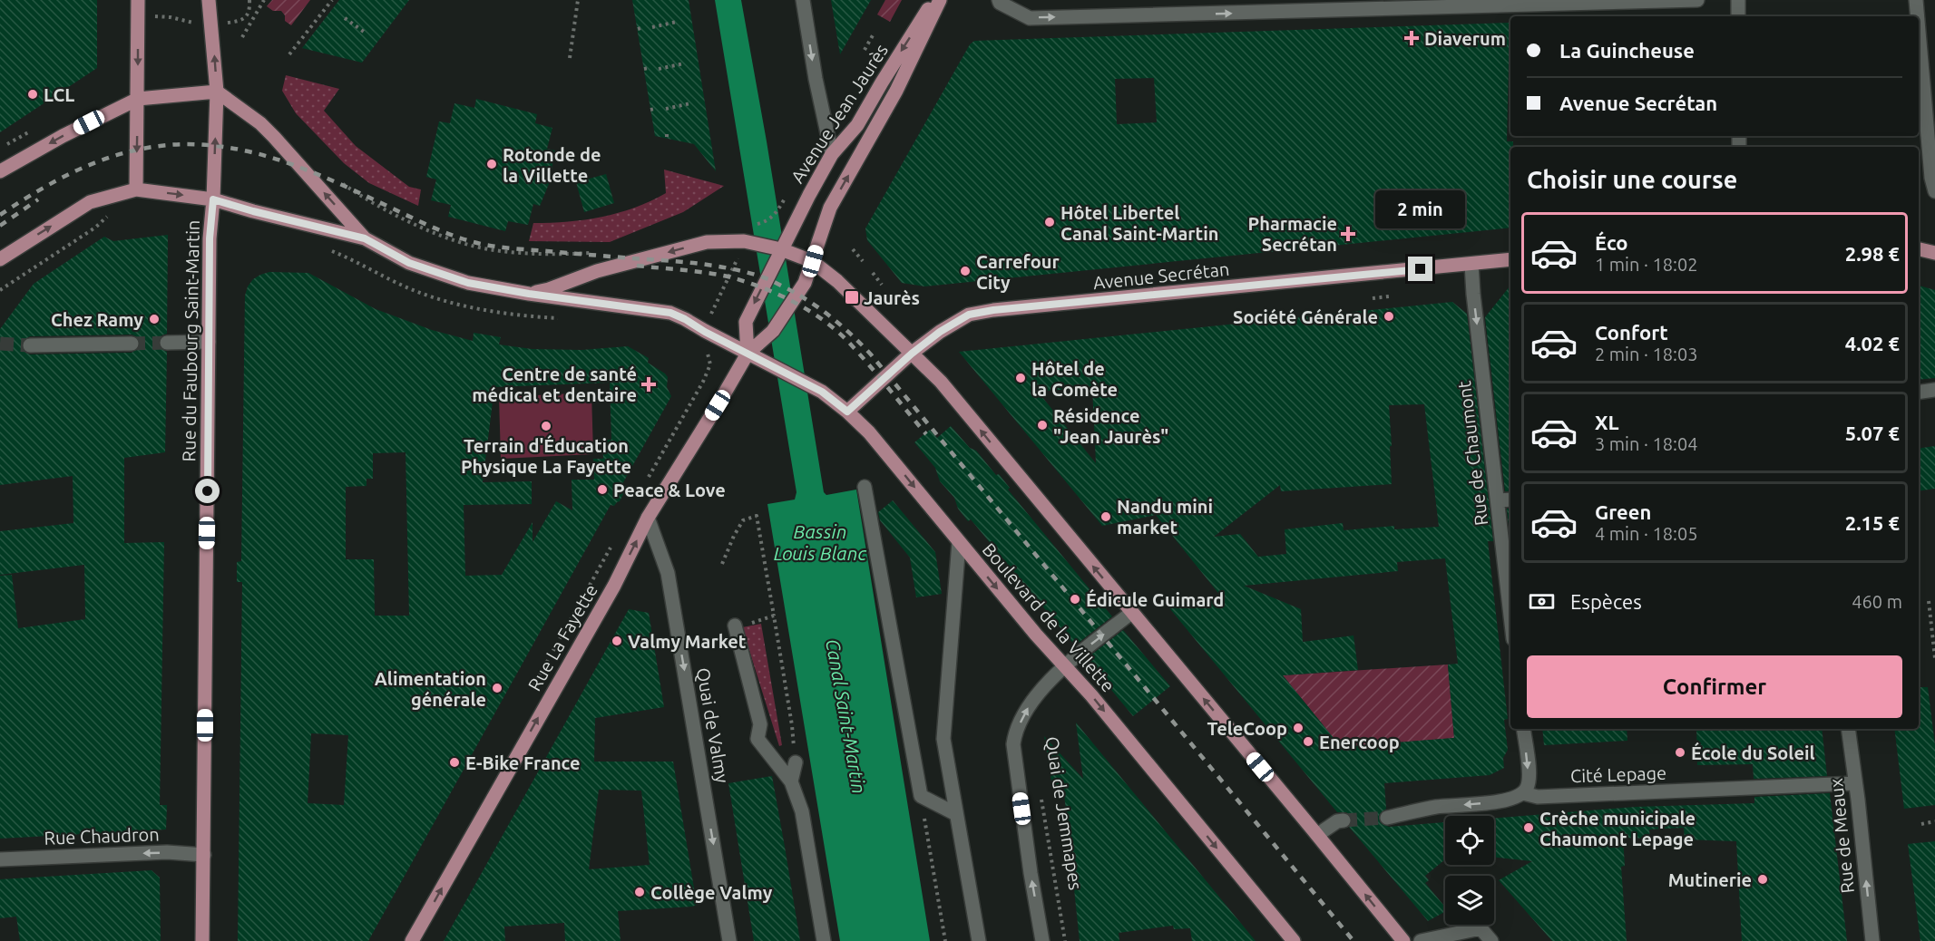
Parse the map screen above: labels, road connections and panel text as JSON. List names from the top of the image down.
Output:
{
  "streets": {
    "main road": [
      "Avenue Jean Jaurès",
      "Avenue Secrétan",
      "Rue du Faubourg Saint-Martin",
      "Boulevard de la Villette",
      "Rue La Fayette"
    ],
    "street": [
      "Rue de Chaumont",
      "Quai de Valmy",
      "Cité Lepage",
      "Quai de Jemmapes",
      "Rue Chaudron",
      "Rue de Meaux"
    ]
  },
  "crossings": [
    ["Avenue Jean Jaurès", "Boulevard de la Villette"],
    ["Avenue Jean Jaurès", "Rue La Fayette"],
    ["Avenue Secrétan", "Rue de Chaumont"],
    ["Avenue Secrétan", "Boulevard de la Villette"],
    ["Rue du Faubourg Saint-Martin", "Rue Chaudron"],
    ["Boulevard de la Villette", "Rue La Fayette"],
    ["Boulevard de la Villette", "Quai de Jemmapes"],
    ["Rue La Fayette", "Quai de Valmy"],
    ["Cité Lepage", "Rue de Meaux"]
  ],
  "one_way": [
    "Rue de Chaumont",
    "Rue La Fayette",
    "Rue Chaudron",
    "Rue de Meaux"
  ],
  "water": ["Bassin Louis Blanc", "Canal Saint-Martin"],
  "places": {
    "health": ["Diaverum", "Pharmacie Secrétan", "Centre de santé médical et dentaire"],
    "other": [
      "LCL",
      "Rotonde de la Villette",
      "Hôtel Libertel Canal Saint-Martin",
      "Carrefour City",
      "Société Générale",
      "Chez Ramy",
      "Hôtel de la Comète",
      "Résidence \"Jean Jaurès\"",
      "Terrain d'Éducation Physique La Fayette",
      "Peace & Love",
      "Nandu mini market",
      "Édicule Guimard",
      "Valmy Market",
      "Alimentation générale",
      "TeleCoop",
      "Enercoop",
      "École du Soleil",
      "E-Bike France",
      "Crèche municipale Chaumont Lepage",
      "Mutinerie",
      "Collège Valmy"
    ],
    "transit": ["Jaurès"]
  },
  "page": {
    "banner": ["La Guincheuse", "Avenue Secrétan"],
    "heading": "Choisir une course",
    "bubble": "2 min",
    "list": [
      {
        "name": "Éco",
        "note": "1 min · 18:02",
        "value": "2.98 €"
      },
      {
        "name": "Confort",
        "note": "2 min · 18:03",
        "value": "4.02 €"
      },
      {
        "name": "XL",
        "note": "3 min · 18:04",
        "value": "5.07 €"
      },
      {
        "name": "Green",
        "note": "4 min · 18:05",
        "value": "2.15 €"
      }
    ],
    "pay": ["Espèces", "460 m"],
    "buttons": "Confirmer"
  }
}
